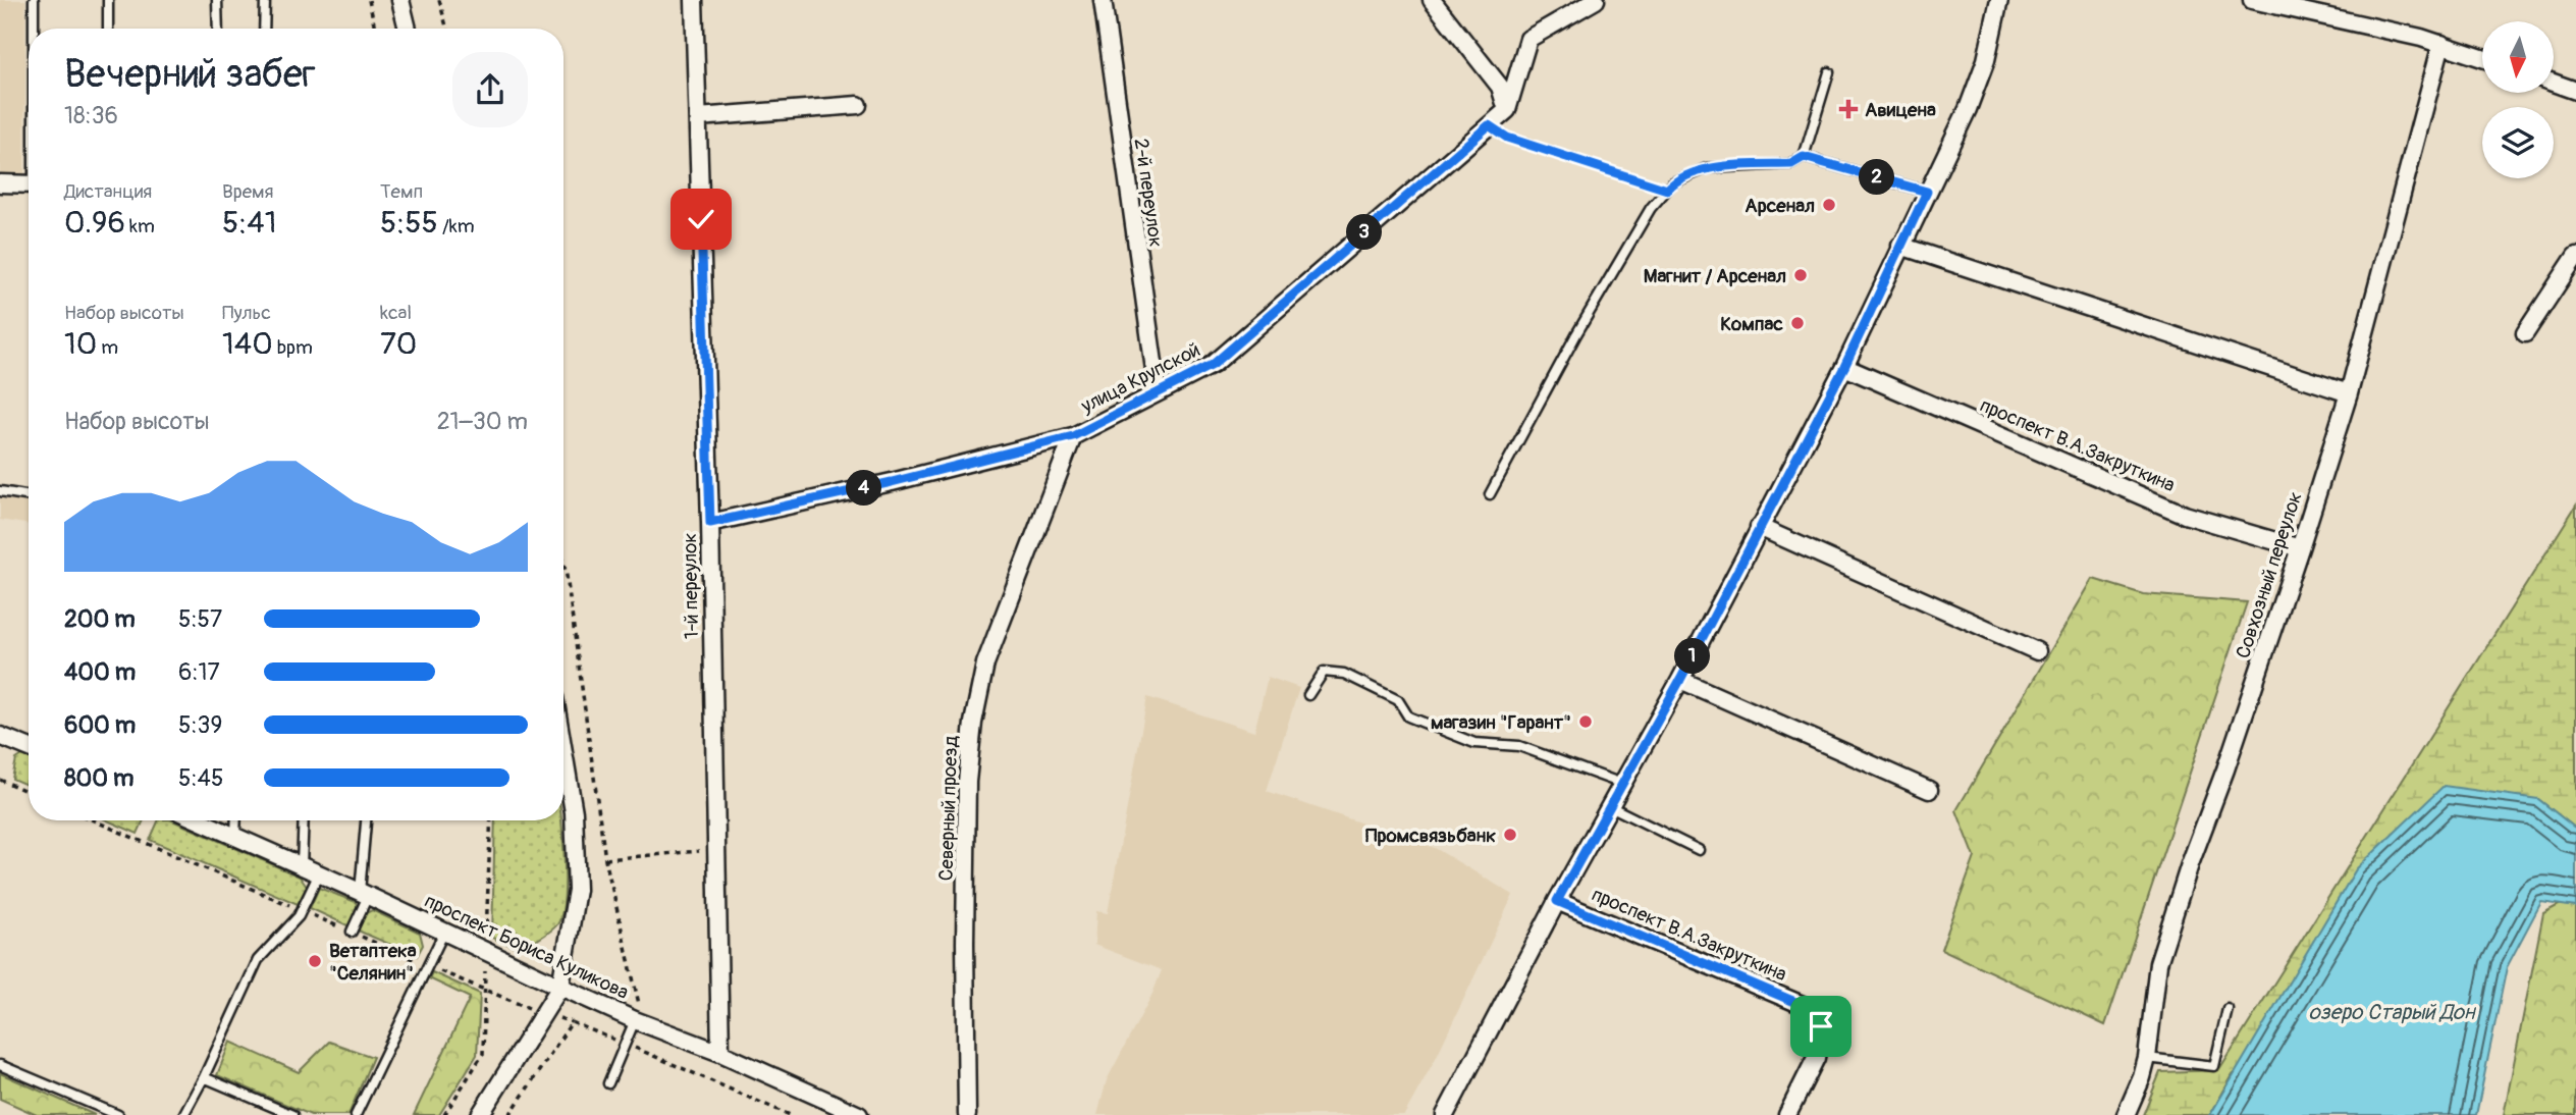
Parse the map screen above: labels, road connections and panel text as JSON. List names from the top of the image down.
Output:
{
  "streets": {
    "street": [
      "2-й переулок",
      "улица Крупской",
      "проспект В.А.Закруткина",
      "Совхозный переулок",
      "1-й переулок",
      "Северный проезд",
      "проспект Бориса Куликова"
    ]
  },
  "crossings": [
    ["2-й переулок", "улица Крупской"],
    ["улица Крупской", "1-й переулок"],
    ["улица Крупской", "Северный проезд"],
    ["проспект В.А.Закруткина", "Совхозный переулок"],
    ["1-й переулок", "проспект Бориса Куликова"]
  ],
  "water": ["озеро Старый Дон"],
  "places": {
    "health": ["Авицена"],
    "other": [
      "Арсенал",
      "Магнит / Арсенал",
      "Компас",
      "магазин \"Гарант\"",
      "Промсвязьбанк",
      "Ветаптека \"Селянин\""
    ]
  },
  "north": "bottom",
  "page": {
    "heading": ["Вечерний забег", "18:36"],
    "stats": [
      ["Дистанция", "0.96 km"],
      ["Время", "5:41"],
      ["Темп", "5:55 /km"],
      ["Набор высоты", "10 m"],
      ["Пульс", "140 bpm"],
      ["kcal", "70"]
    ],
    "pins": [
      "2",
      "3",
      "4",
      "1"
    ],
    "chart": ["Набор высоты", "21–30 m"],
    "list": [
      {
        "name": "200 m",
        "note": "5:57"
      },
      {
        "name": "400 m",
        "note": "6:17"
      },
      {
        "name": "600 m",
        "note": "5:39"
      },
      {
        "name": "800 m",
        "note": "5:45"
      }
    ]
  }
}
